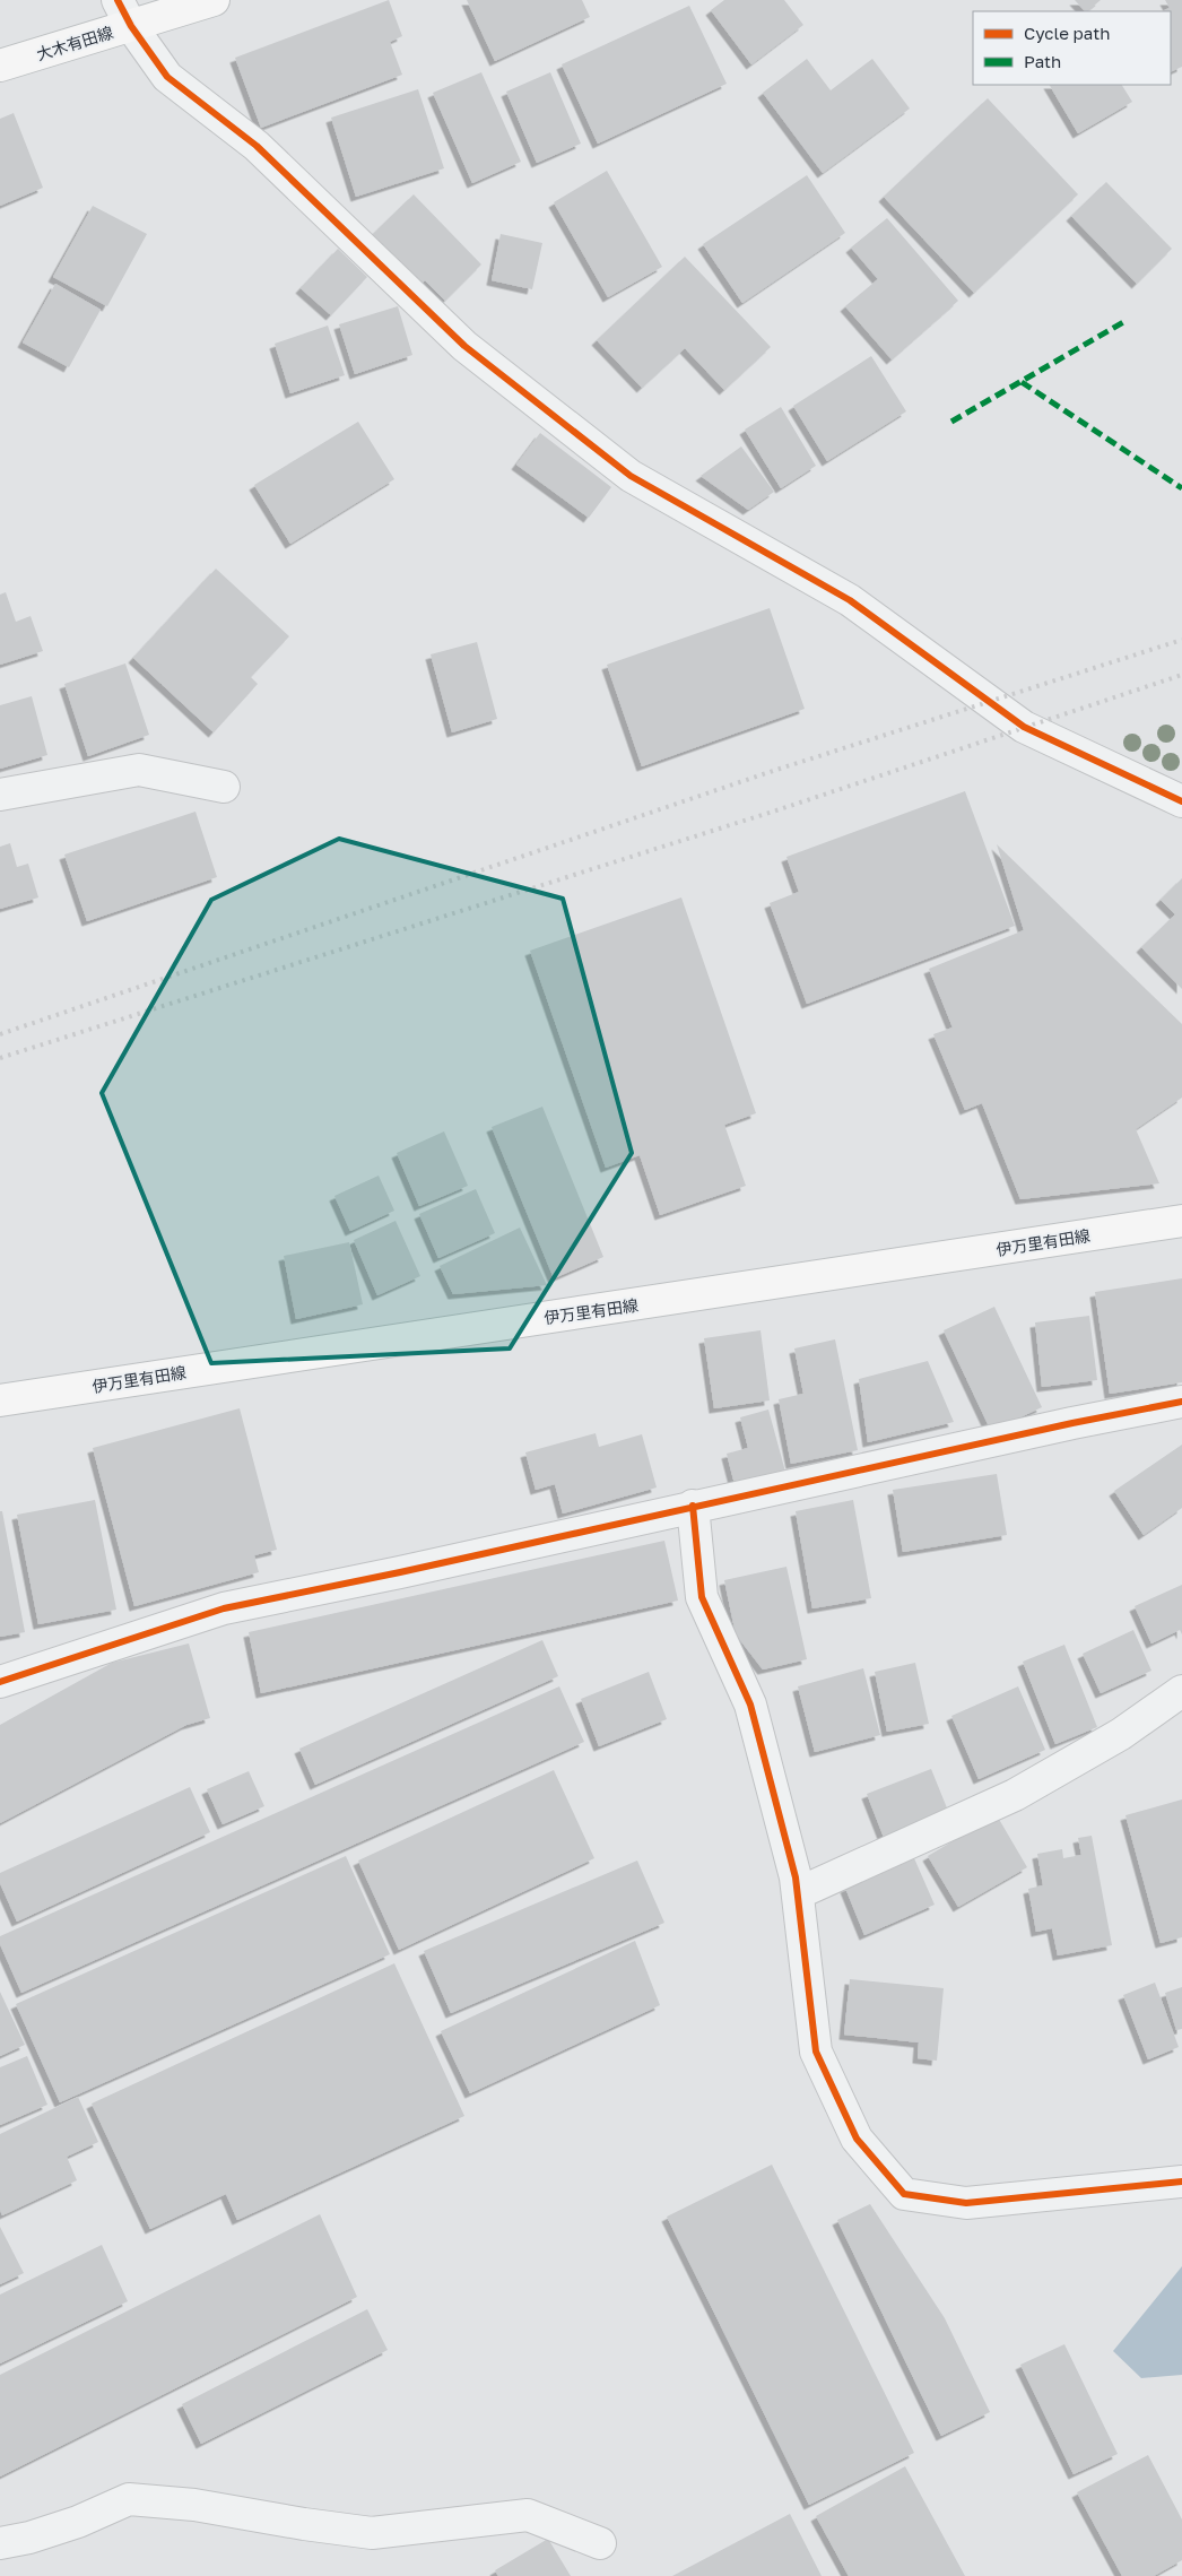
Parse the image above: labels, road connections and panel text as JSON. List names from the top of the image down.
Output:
{
  "streets": {
    "main road": ["大木有田線", "伊万里有田線"]
  },
  "legend": ["Cycle path", "Path"]
}
